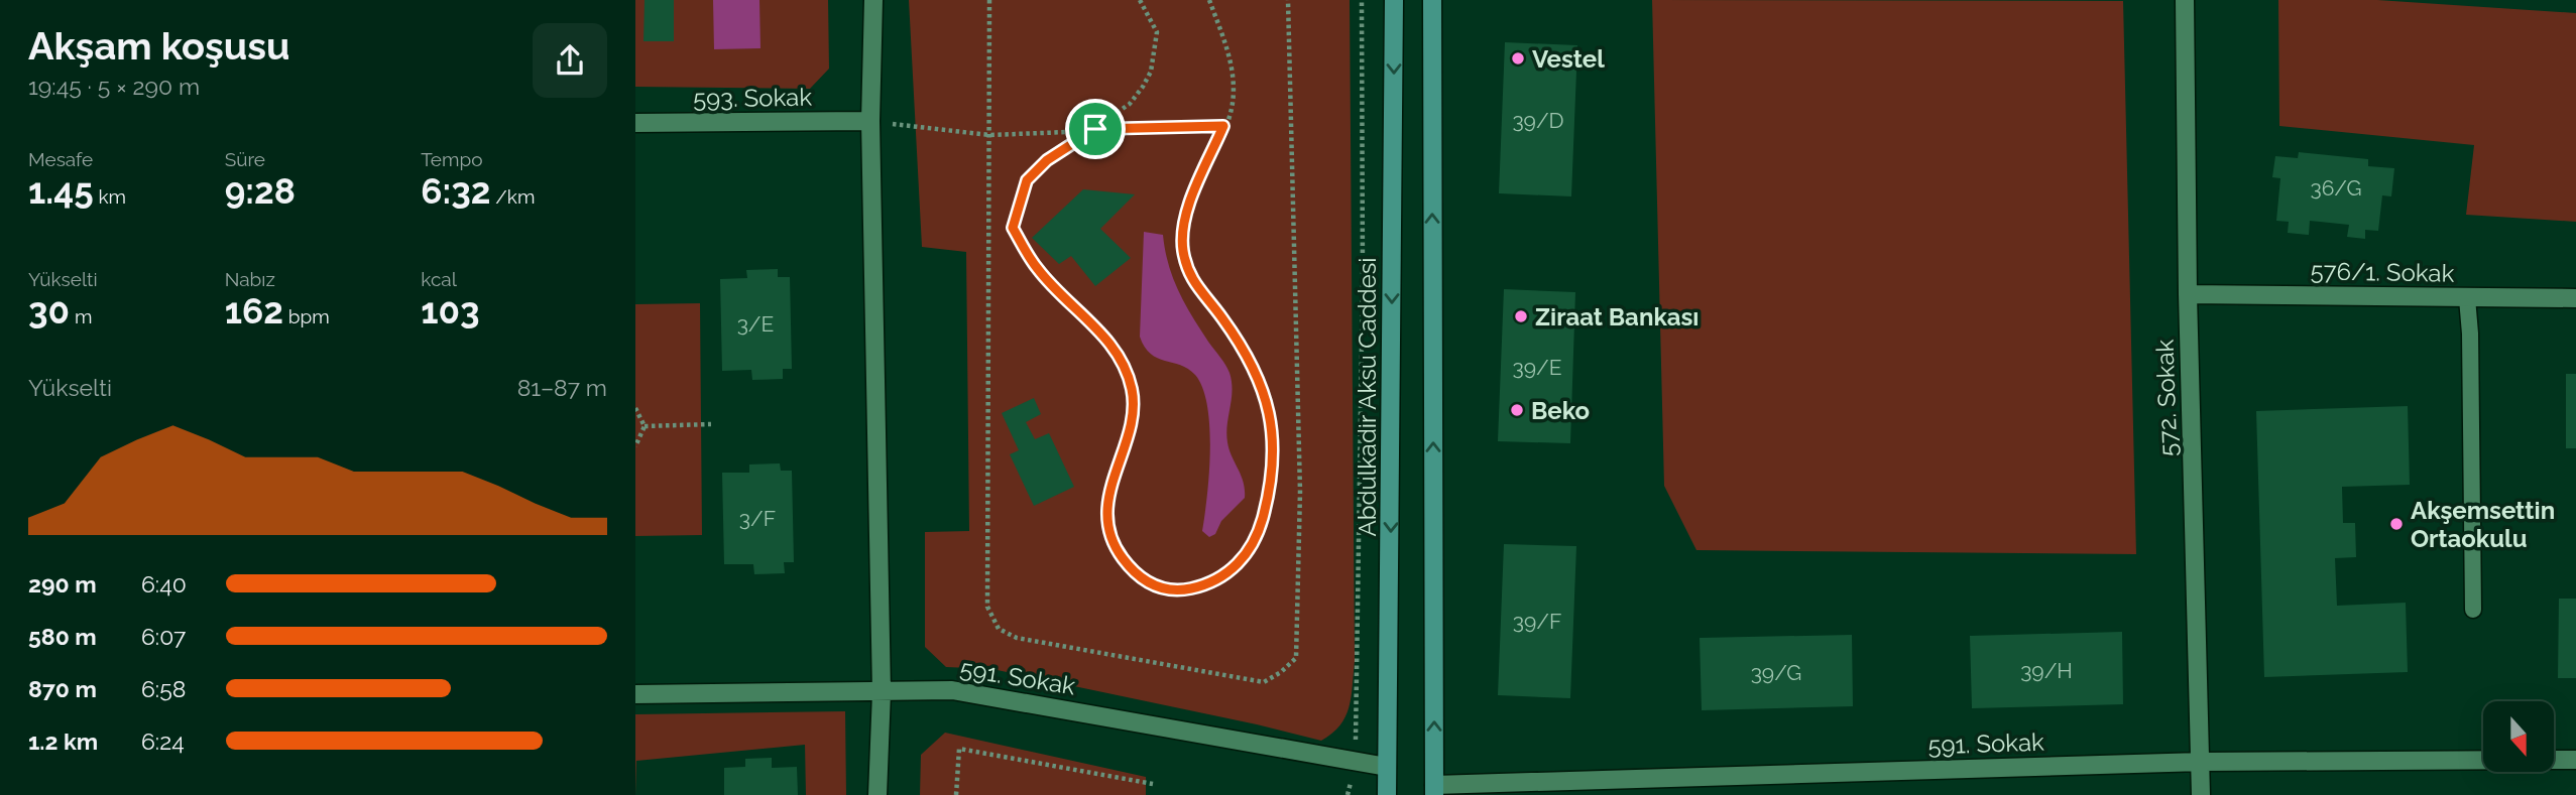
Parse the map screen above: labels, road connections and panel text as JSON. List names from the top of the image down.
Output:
{
  "streets": {
    "main road": ["Abdulkadir Aksu Caddesi"],
    "street": [
      "593. Sokak",
      "576/1. Sokak",
      "572. Sokak",
      "591. Sokak"
    ]
  },
  "crossings": [
    ["576/1. Sokak", "572. Sokak"],
    ["Abdulkadir Aksu Caddesi", "591. Sokak"],
    ["572. Sokak", "591. Sokak"]
  ],
  "places": [
    "Vestel",
    "Ziraat Bankası",
    "Beko",
    "Akşemsettin Ortaokulu"
  ],
  "house_numbers": [
    "39/D",
    "36/G",
    "3/E",
    "39/E",
    "3/F",
    "39/F",
    "39/H",
    "39/G"
  ],
  "north": "bottom",
  "page": {
    "heading": ["Akşam koşusu", "19:45 · 5 × 290 m"],
    "stats": [
      ["Mesafe", "1.45 km"],
      ["Süre", "9:28"],
      ["Tempo", "6:32 /km"],
      ["Yükselti", "30 m"],
      ["Nabız", "162 bpm"],
      ["kcal", "103"]
    ],
    "chart": ["Yükselti", "81–87 m"],
    "list": [
      {
        "name": "290 m",
        "note": "6:40"
      },
      {
        "name": "580 m",
        "note": "6:07"
      },
      {
        "name": "870 m",
        "note": "6:58"
      },
      {
        "name": "1.2 km",
        "note": "6:24"
      }
    ]
  }
}
